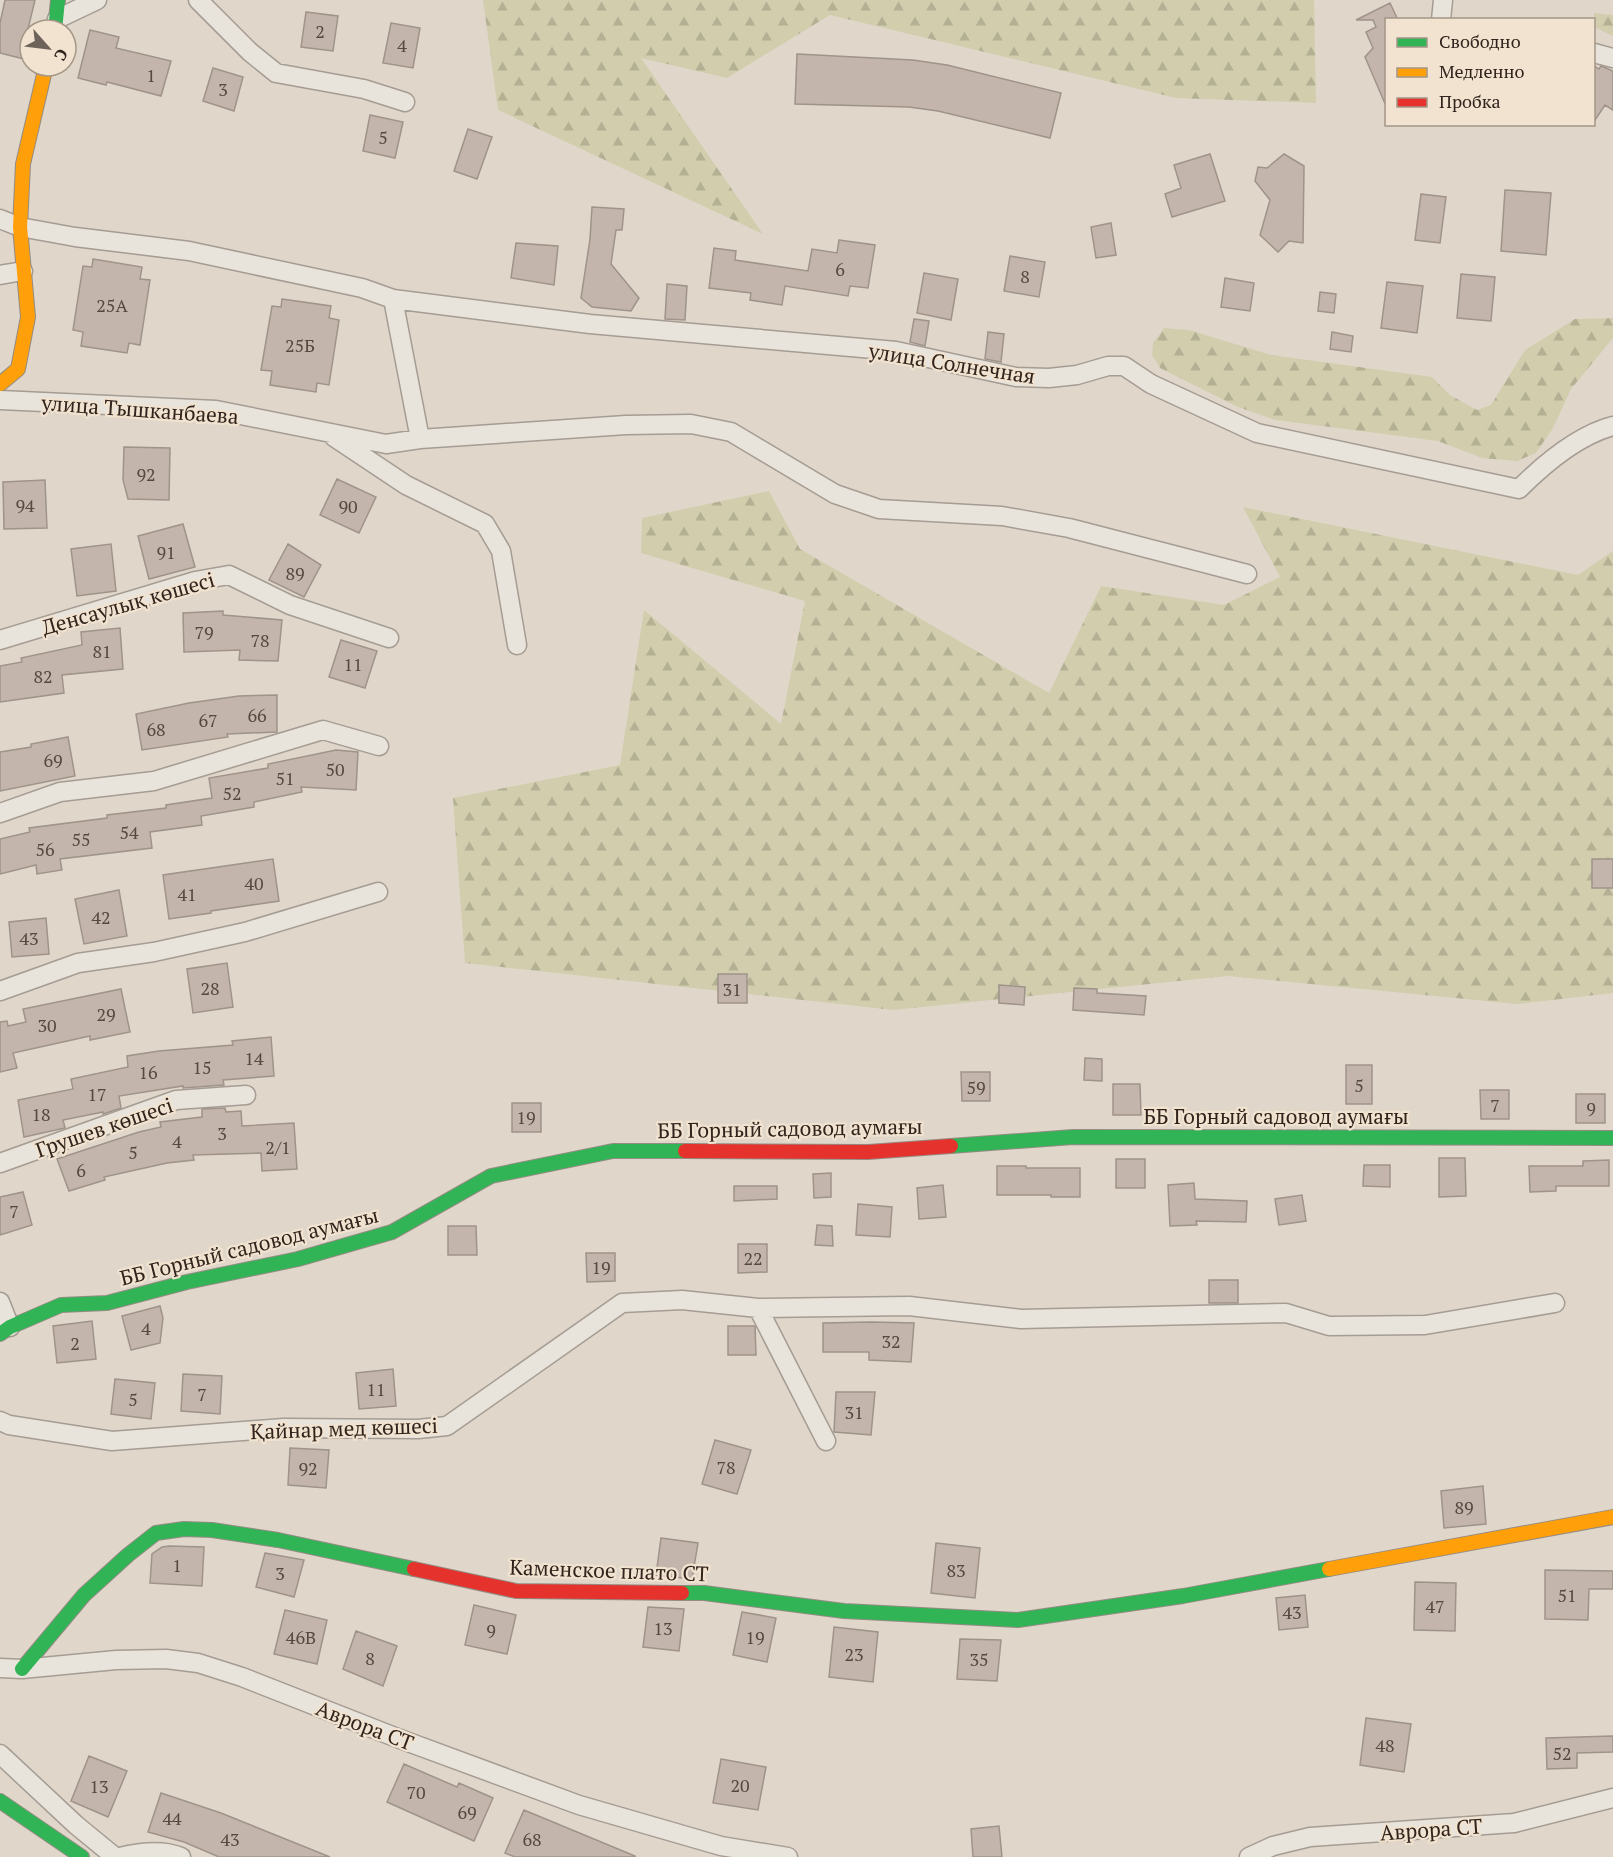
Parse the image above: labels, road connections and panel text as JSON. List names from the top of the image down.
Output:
{
  "streets": {
    "street": [
      "улица Солнечная",
      "улица Тышканбаева",
      "Денсаулық көшесі",
      "ББ Горный садовод аумағы",
      "Грушев көшесі",
      "Қайнар мед көшесі",
      "Каменское плато СТ",
      "Аврора СТ"
    ]
  },
  "crossings": [
    ["Каменское плато СТ", "Аврора СТ"]
  ],
  "house_numbers": [
    "2",
    "4",
    "1",
    "3",
    "5",
    "6",
    "8",
    "25А",
    "25Б",
    "92",
    "94",
    "90",
    "91",
    "89",
    "79",
    "78",
    "81",
    "11",
    "82",
    "66",
    "67",
    "68",
    "69",
    "50",
    "51",
    "52",
    "54",
    "55",
    "56",
    "40",
    "41",
    "42",
    "43",
    "28",
    "31",
    "29",
    "30",
    "14",
    "15",
    "16",
    "5",
    "59",
    "17",
    "7",
    "9",
    "18",
    "19",
    "3",
    "4",
    "2/1",
    "5",
    "6",
    "7",
    "22",
    "19",
    "4",
    "32",
    "2",
    "11",
    "7",
    "5",
    "31",
    "78",
    "92",
    "89",
    "1",
    "83",
    "3",
    "51",
    "47",
    "43",
    "13",
    "9",
    "46В",
    "19",
    "23",
    "8",
    "35",
    "48",
    "52",
    "20",
    "13",
    "70",
    "69",
    "44",
    "43",
    "68"
  ],
  "legend": ["Свободно", "Медленно", "Пробка"],
  "north": "bottom right"
}
